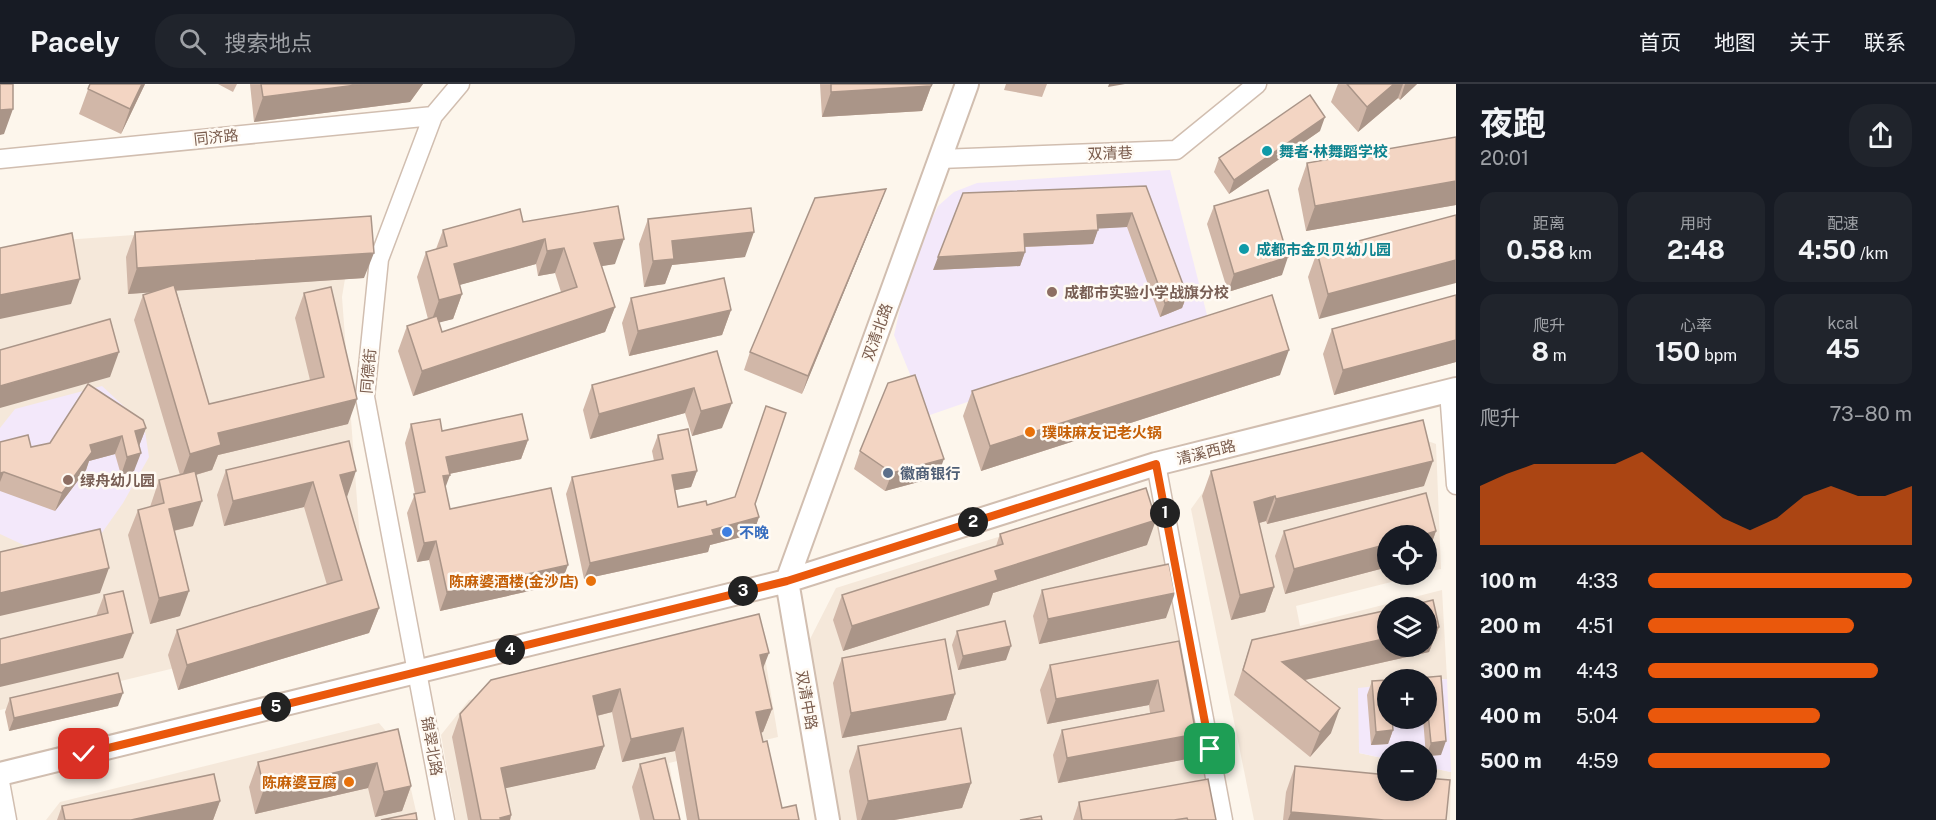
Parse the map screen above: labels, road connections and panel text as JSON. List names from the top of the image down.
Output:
{
  "streets": {
    "street": [
      "同济路",
      "双清巷",
      "双清北路",
      "同德街",
      "清溪西路",
      "双清中路",
      "锦翠北路"
    ]
  },
  "crossings": [
    ["同济路", "同德街"],
    ["双清巷", "双清北路"],
    ["双清北路", "清溪西路"],
    ["双清北路", "双清中路"],
    ["同德街", "清溪西路"],
    ["同德街", "锦翠北路"],
    ["清溪西路", "双清中路"],
    ["清溪西路", "锦翠北路"]
  ],
  "places": [
    "舞者·林舞蹈学校",
    "成都市金贝贝幼儿园",
    "成都市实验小学战旗分校",
    "璞味麻友记老火锅",
    "徽商银行",
    "绿舟幼儿园",
    "不晚",
    "陈麻婆酒楼(金沙店)",
    "陈麻婆豆腐"
  ],
  "page": {
    "header": "Pacely",
    "search": "搜索地点",
    "nav": [
      "首页",
      "地图",
      "关于",
      "联系"
    ],
    "heading": ["夜跑", "20:01"],
    "stats": [
      ["距离", "0.58 km"],
      ["用时", "2:48"],
      ["配速", "4:50 /km"],
      ["爬升", "8 m"],
      ["心率", "150 bpm"],
      ["kcal", "45"]
    ],
    "chart": ["爬升", "73–80 m"],
    "pins": [
      "1",
      "2",
      "3",
      "4",
      "5"
    ],
    "map_buttons": ["+", "−"],
    "list": [
      {
        "name": "100 m",
        "note": "4:33"
      },
      {
        "name": "200 m",
        "note": "4:51"
      },
      {
        "name": "300 m",
        "note": "4:43"
      },
      {
        "name": "400 m",
        "note": "5:04"
      },
      {
        "name": "500 m",
        "note": "4:59"
      }
    ]
  }
}
